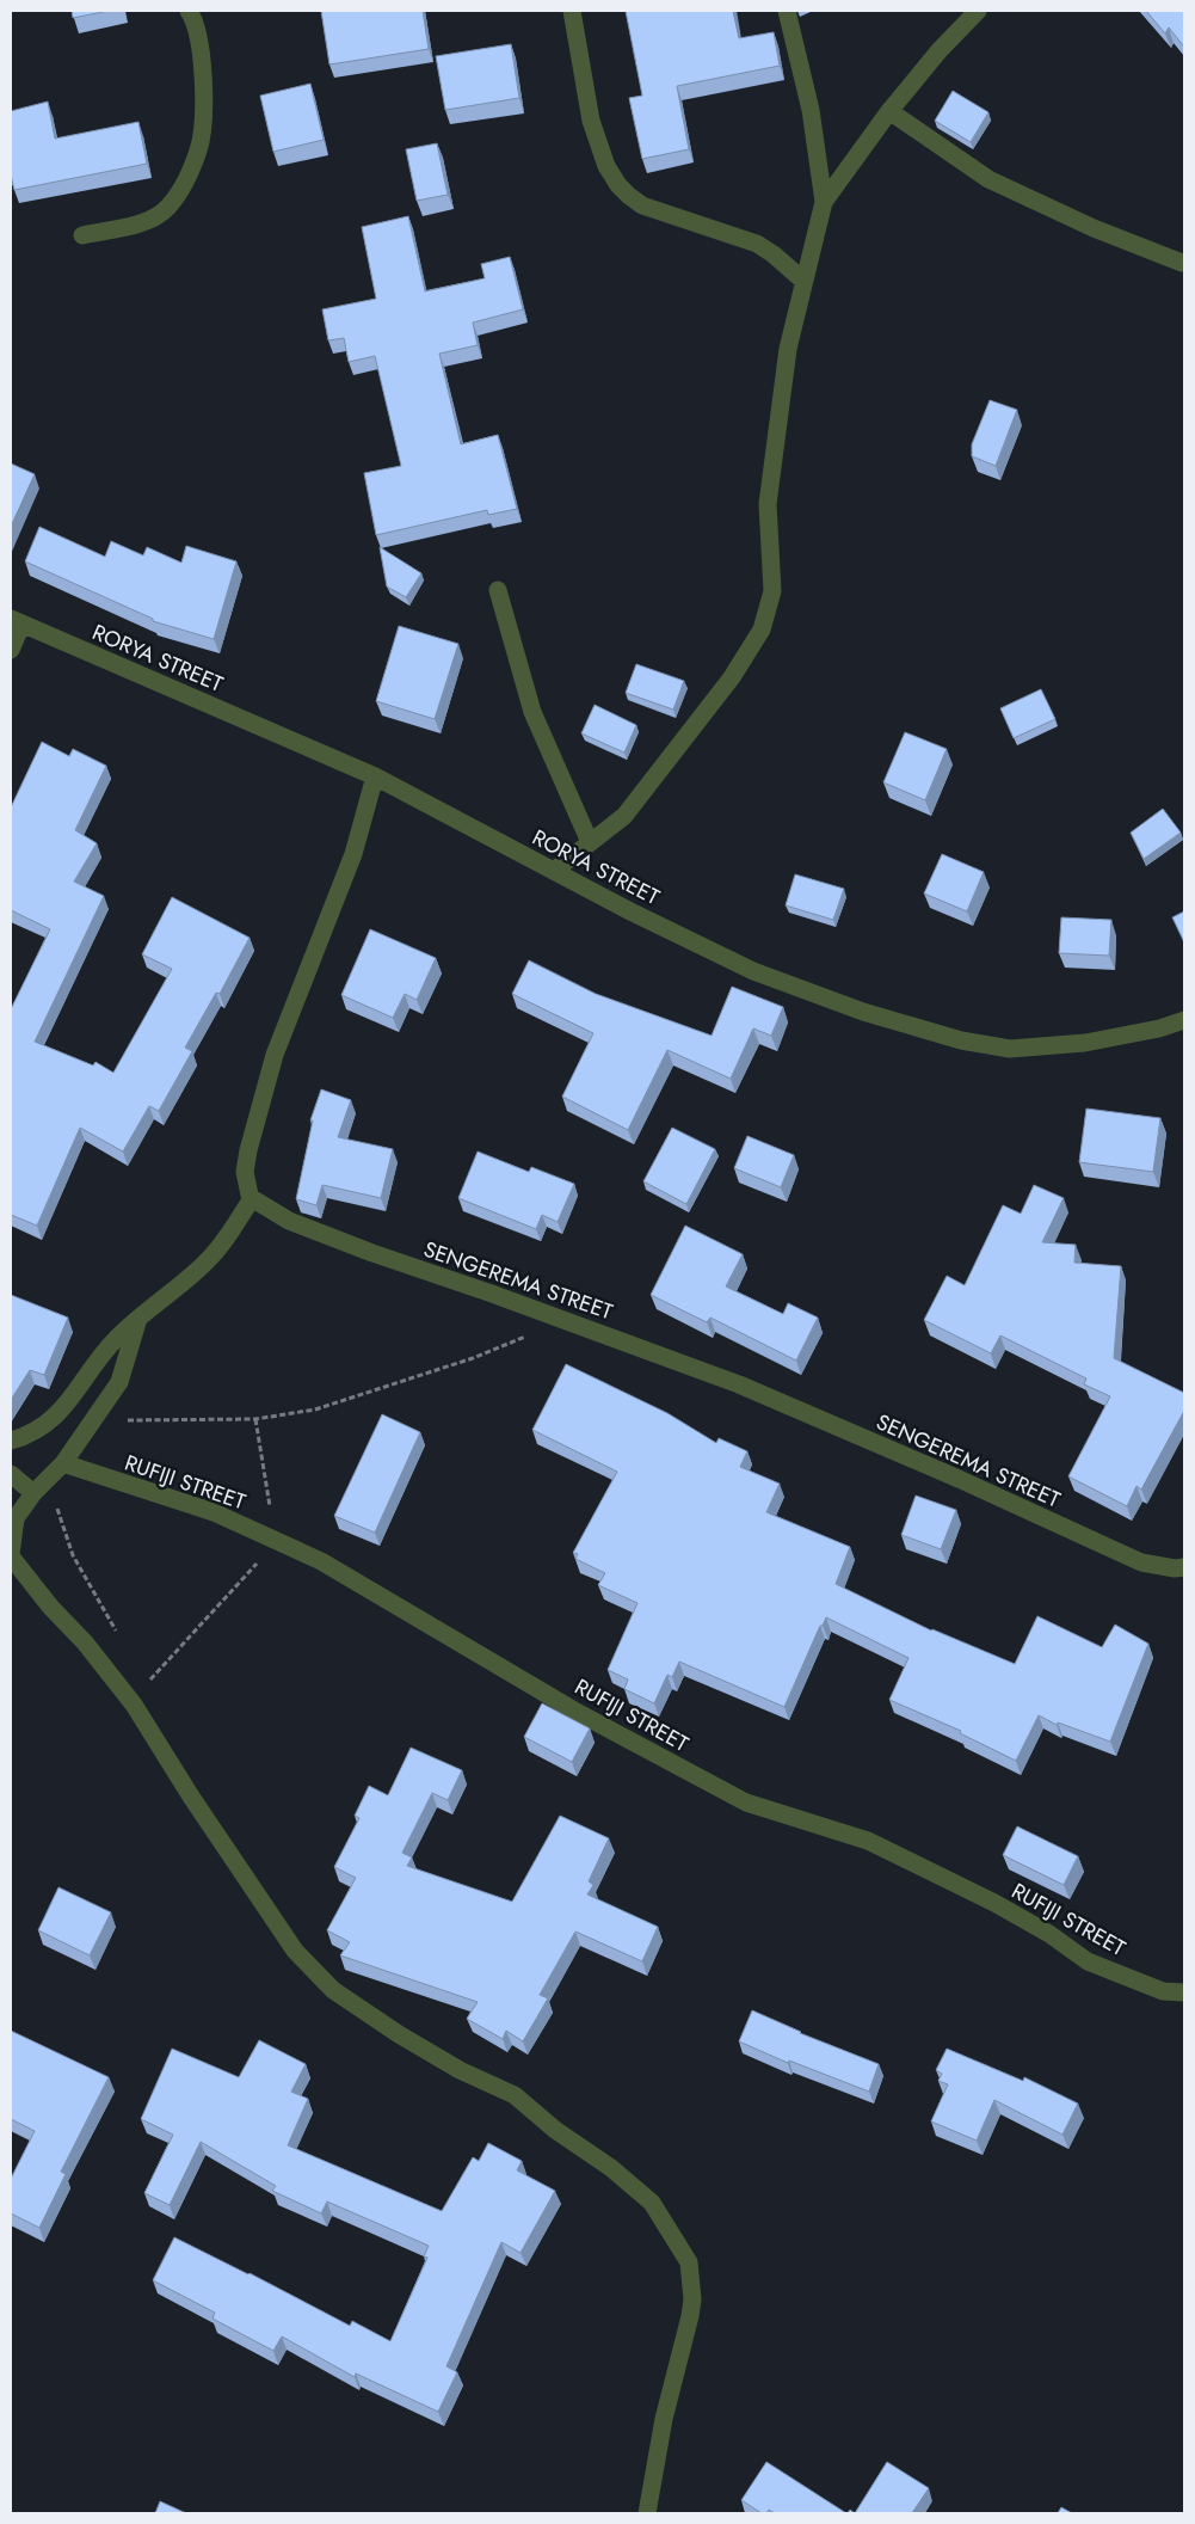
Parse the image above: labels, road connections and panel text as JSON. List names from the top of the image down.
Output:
{
  "streets": {
    "street": ["RORYA STREET", "SENGEREMA STREET", "RUFIJI STREET"]
  }
}
